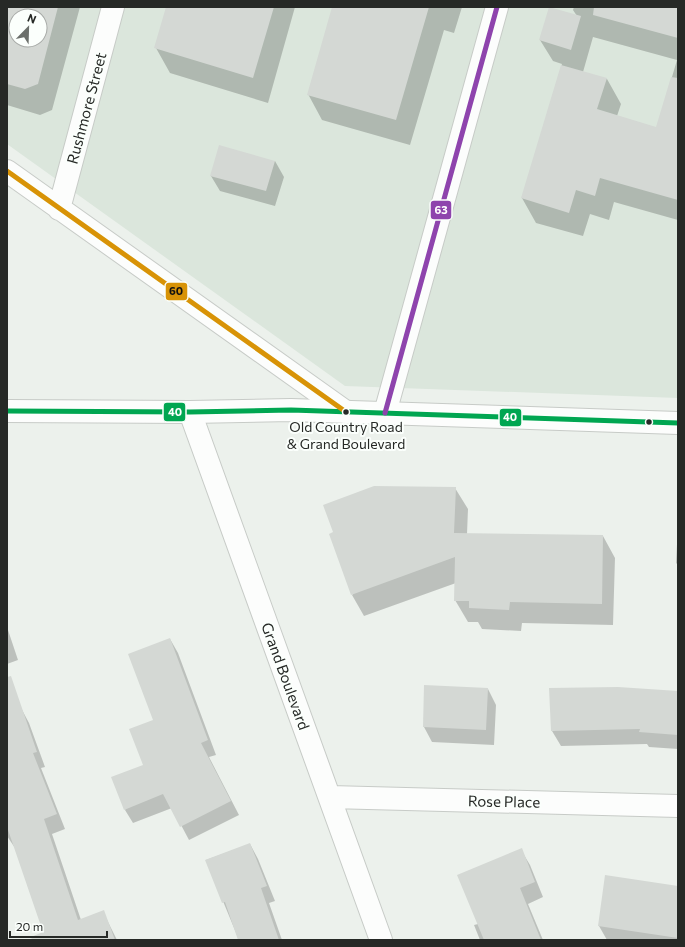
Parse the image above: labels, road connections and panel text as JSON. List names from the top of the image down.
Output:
{
  "streets": {
    "street": ["Rushmore Street", "Grand Boulevard", "Rose Place"]
  },
  "crossings": [
    ["Grand Boulevard", "Rose Place"]
  ],
  "places": ["Old Country Road & Grand Boulevard"],
  "lines": ["transit line 63", "transit line 60", "transit line 40"],
  "scale_bar": "20 m",
  "north": "top right"
}
